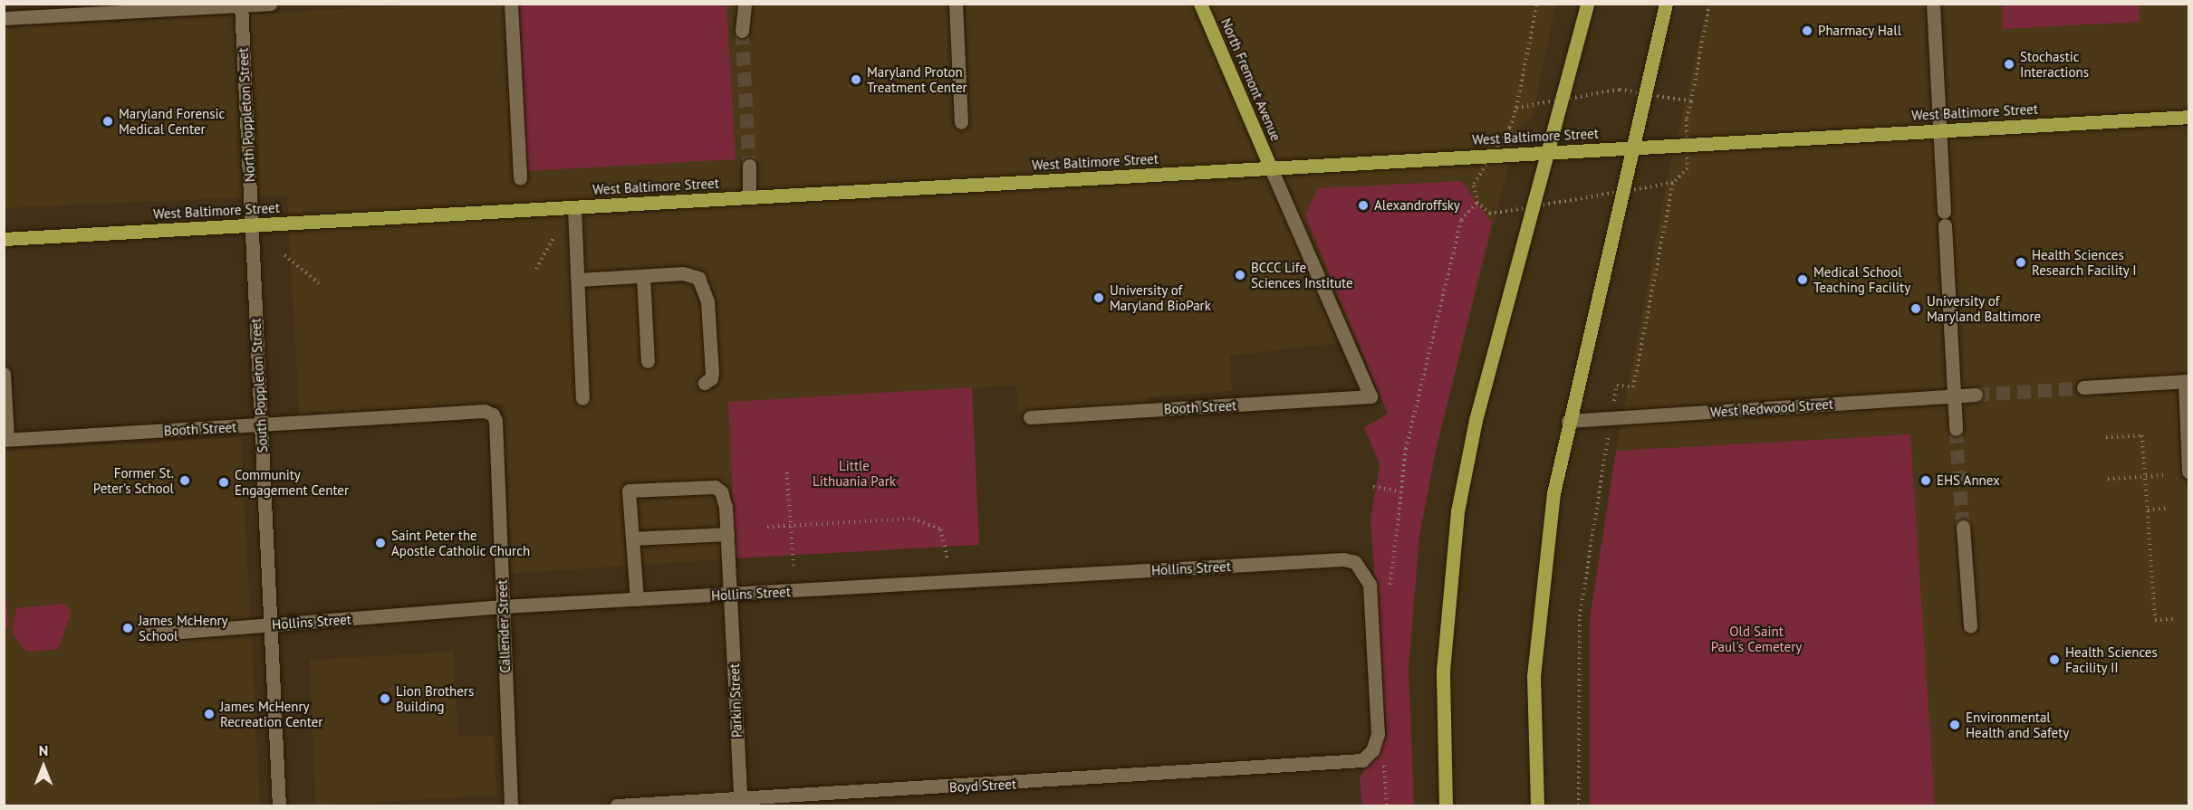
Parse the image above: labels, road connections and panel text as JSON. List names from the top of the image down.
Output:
{
  "streets": {
    "main road": ["North Fremont Avenue", "West Baltimore Street"],
    "street": [
      "North Poppleton Street",
      "South Poppleton Street",
      "Booth Street",
      "West Redwood Street",
      "Hollins Street",
      "Callender Street",
      "Parkin Street",
      "Boyd Street"
    ]
  },
  "crossings": [
    ["North Fremont Avenue", "West Baltimore Street"],
    ["North Fremont Avenue", "Booth Street"],
    ["West Baltimore Street", "North Poppleton Street"],
    ["West Baltimore Street", "South Poppleton Street"],
    ["West Baltimore Street", "Booth Street"],
    ["North Poppleton Street", "South Poppleton Street"],
    ["South Poppleton Street", "Booth Street"],
    ["South Poppleton Street", "Hollins Street"],
    ["Booth Street", "Callender Street"],
    ["Hollins Street", "Callender Street"],
    ["Hollins Street", "Parkin Street"],
    ["Hollins Street", "Boyd Street"],
    ["Parkin Street", "Boyd Street"]
  ],
  "parks": ["Little Lithuania Park", "Old Saint Paul's Cemetery"],
  "places": [
    "Pharmacy Hall",
    "Stochastic Interactions",
    "Maryland Proton Treatment Center",
    "Maryland Forensic Medical Center",
    "Alexandroffsky",
    "Health Sciences Research Facility I",
    "BCCC Life Sciences Institute",
    "Medical School Teaching Facility",
    "University of Maryland BioPark",
    "University of Maryland Baltimore",
    "Former St. Peter's School",
    "EHS Annex",
    "Community Engagement Center",
    "Saint Peter the Apostle Catholic Church",
    "James McHenry School",
    "Health Sciences Facility II",
    "Lion Brothers Building",
    "James McHenry Recreation Center",
    "Environmental Health and Safety"
  ],
  "north": "top"
}
